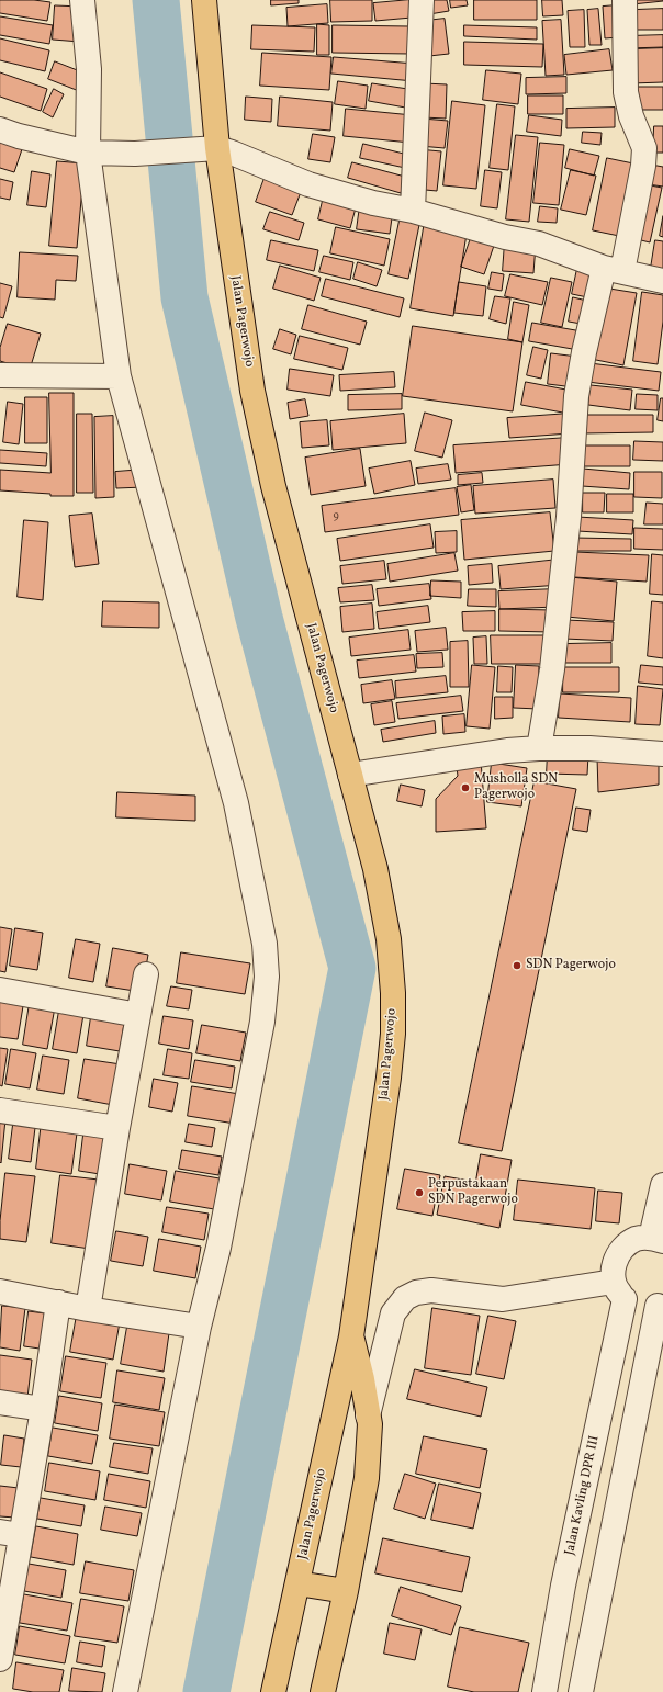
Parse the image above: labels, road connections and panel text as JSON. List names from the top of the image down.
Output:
{
  "streets": {
    "main road": ["Jalan Pagerwojo"],
    "street": ["Jalan Kavling DPR III"]
  },
  "places": ["Musholla SDN Pagerwojo", "SDN Pagerwojo", "Perpustakaan SDN Pagerwojo"],
  "house_numbers": ["9"]
}
